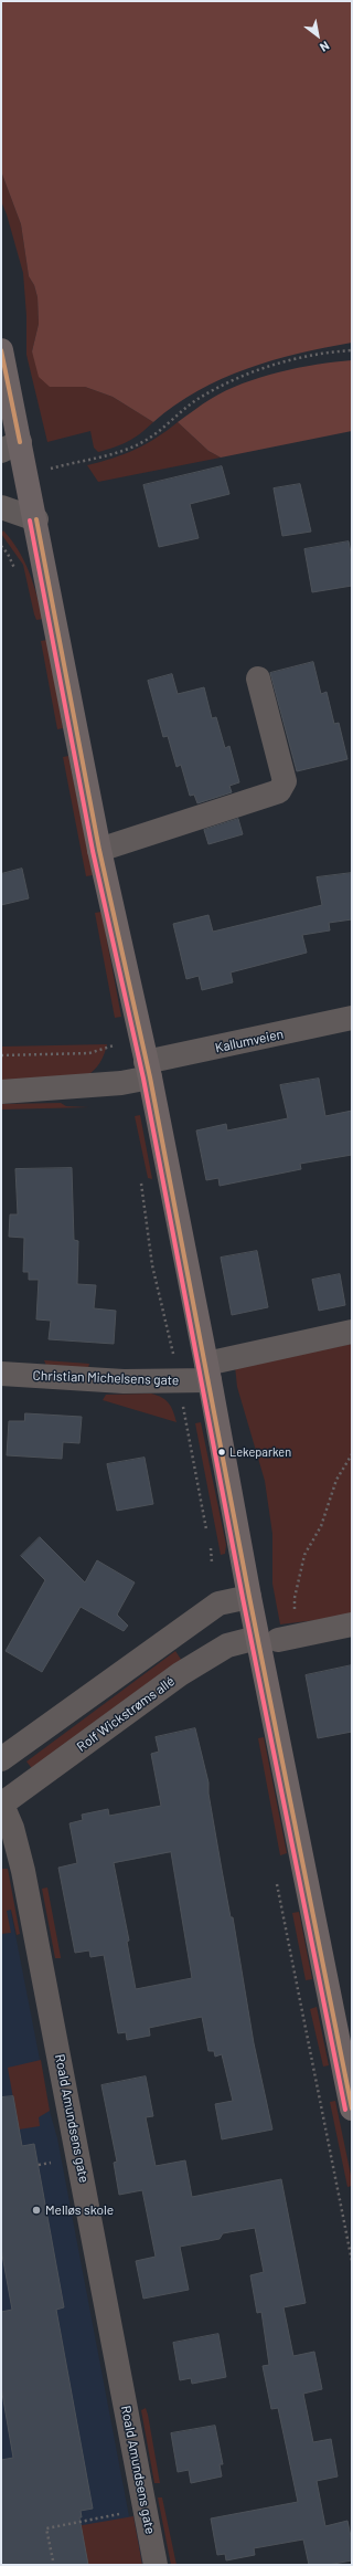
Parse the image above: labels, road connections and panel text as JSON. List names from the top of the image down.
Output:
{
  "streets": {
    "street": [
      "Kallumveien",
      "Christian Michelsens gate",
      "Rolf Wickstrøms allé",
      "Roald Amundsens gate"
    ]
  },
  "crossings": [
    ["Rolf Wickstrøms allé", "Roald Amundsens gate"]
  ],
  "places": ["Lekeparken", "Melløs skole"],
  "north": "bottom right"
}
